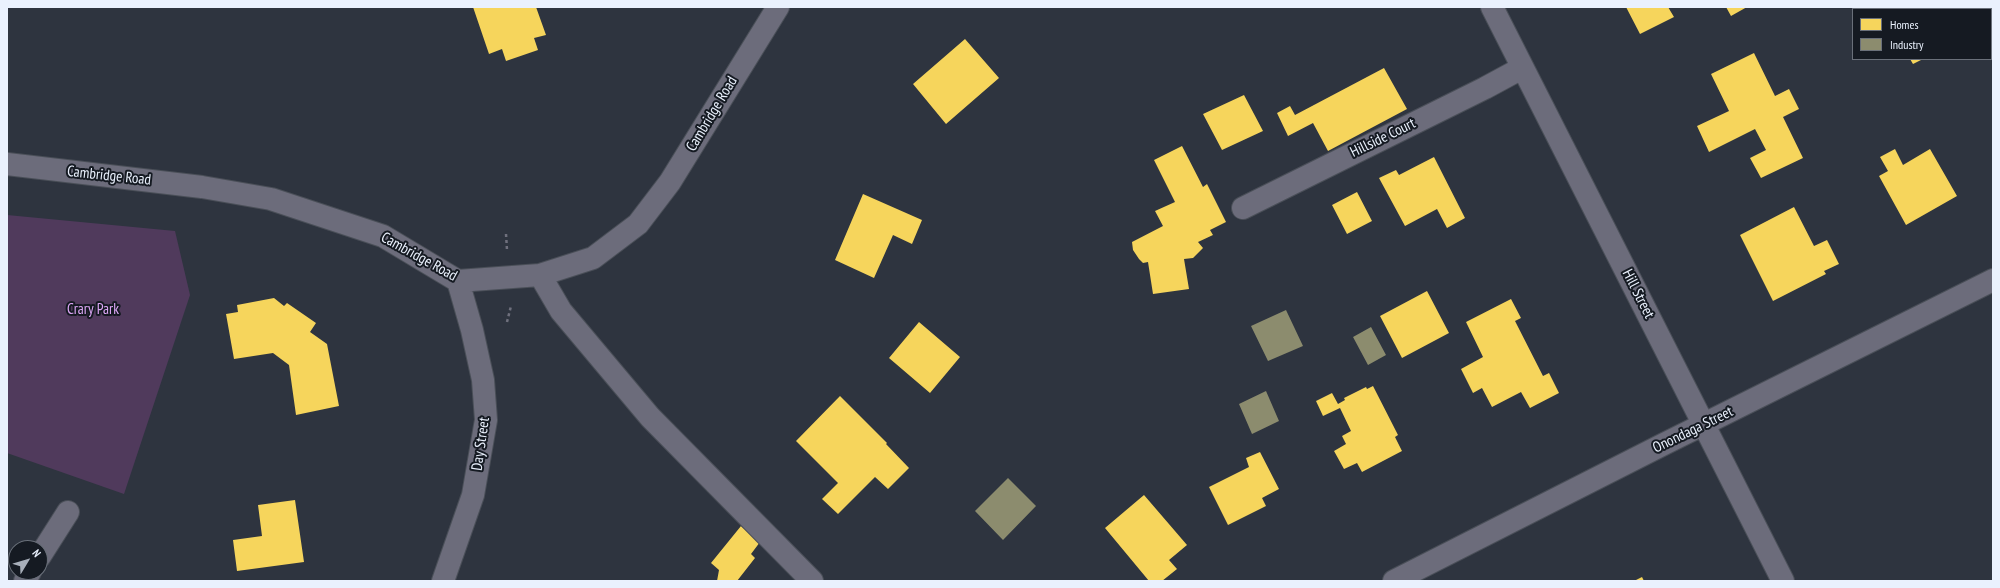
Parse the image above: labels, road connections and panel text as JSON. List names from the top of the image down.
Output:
{
  "streets": {
    "street": [
      "Cambridge Road",
      "Hillside Court",
      "Hill Street",
      "Onondaga Street",
      "Day Street"
    ]
  },
  "crossings": [
    ["Cambridge Road", "Day Street"],
    ["Hillside Court", "Hill Street"],
    ["Hill Street", "Onondaga Street"]
  ],
  "parks": ["Crary Park"],
  "legend": ["Homes", "Industry"],
  "north": "top right"
}
